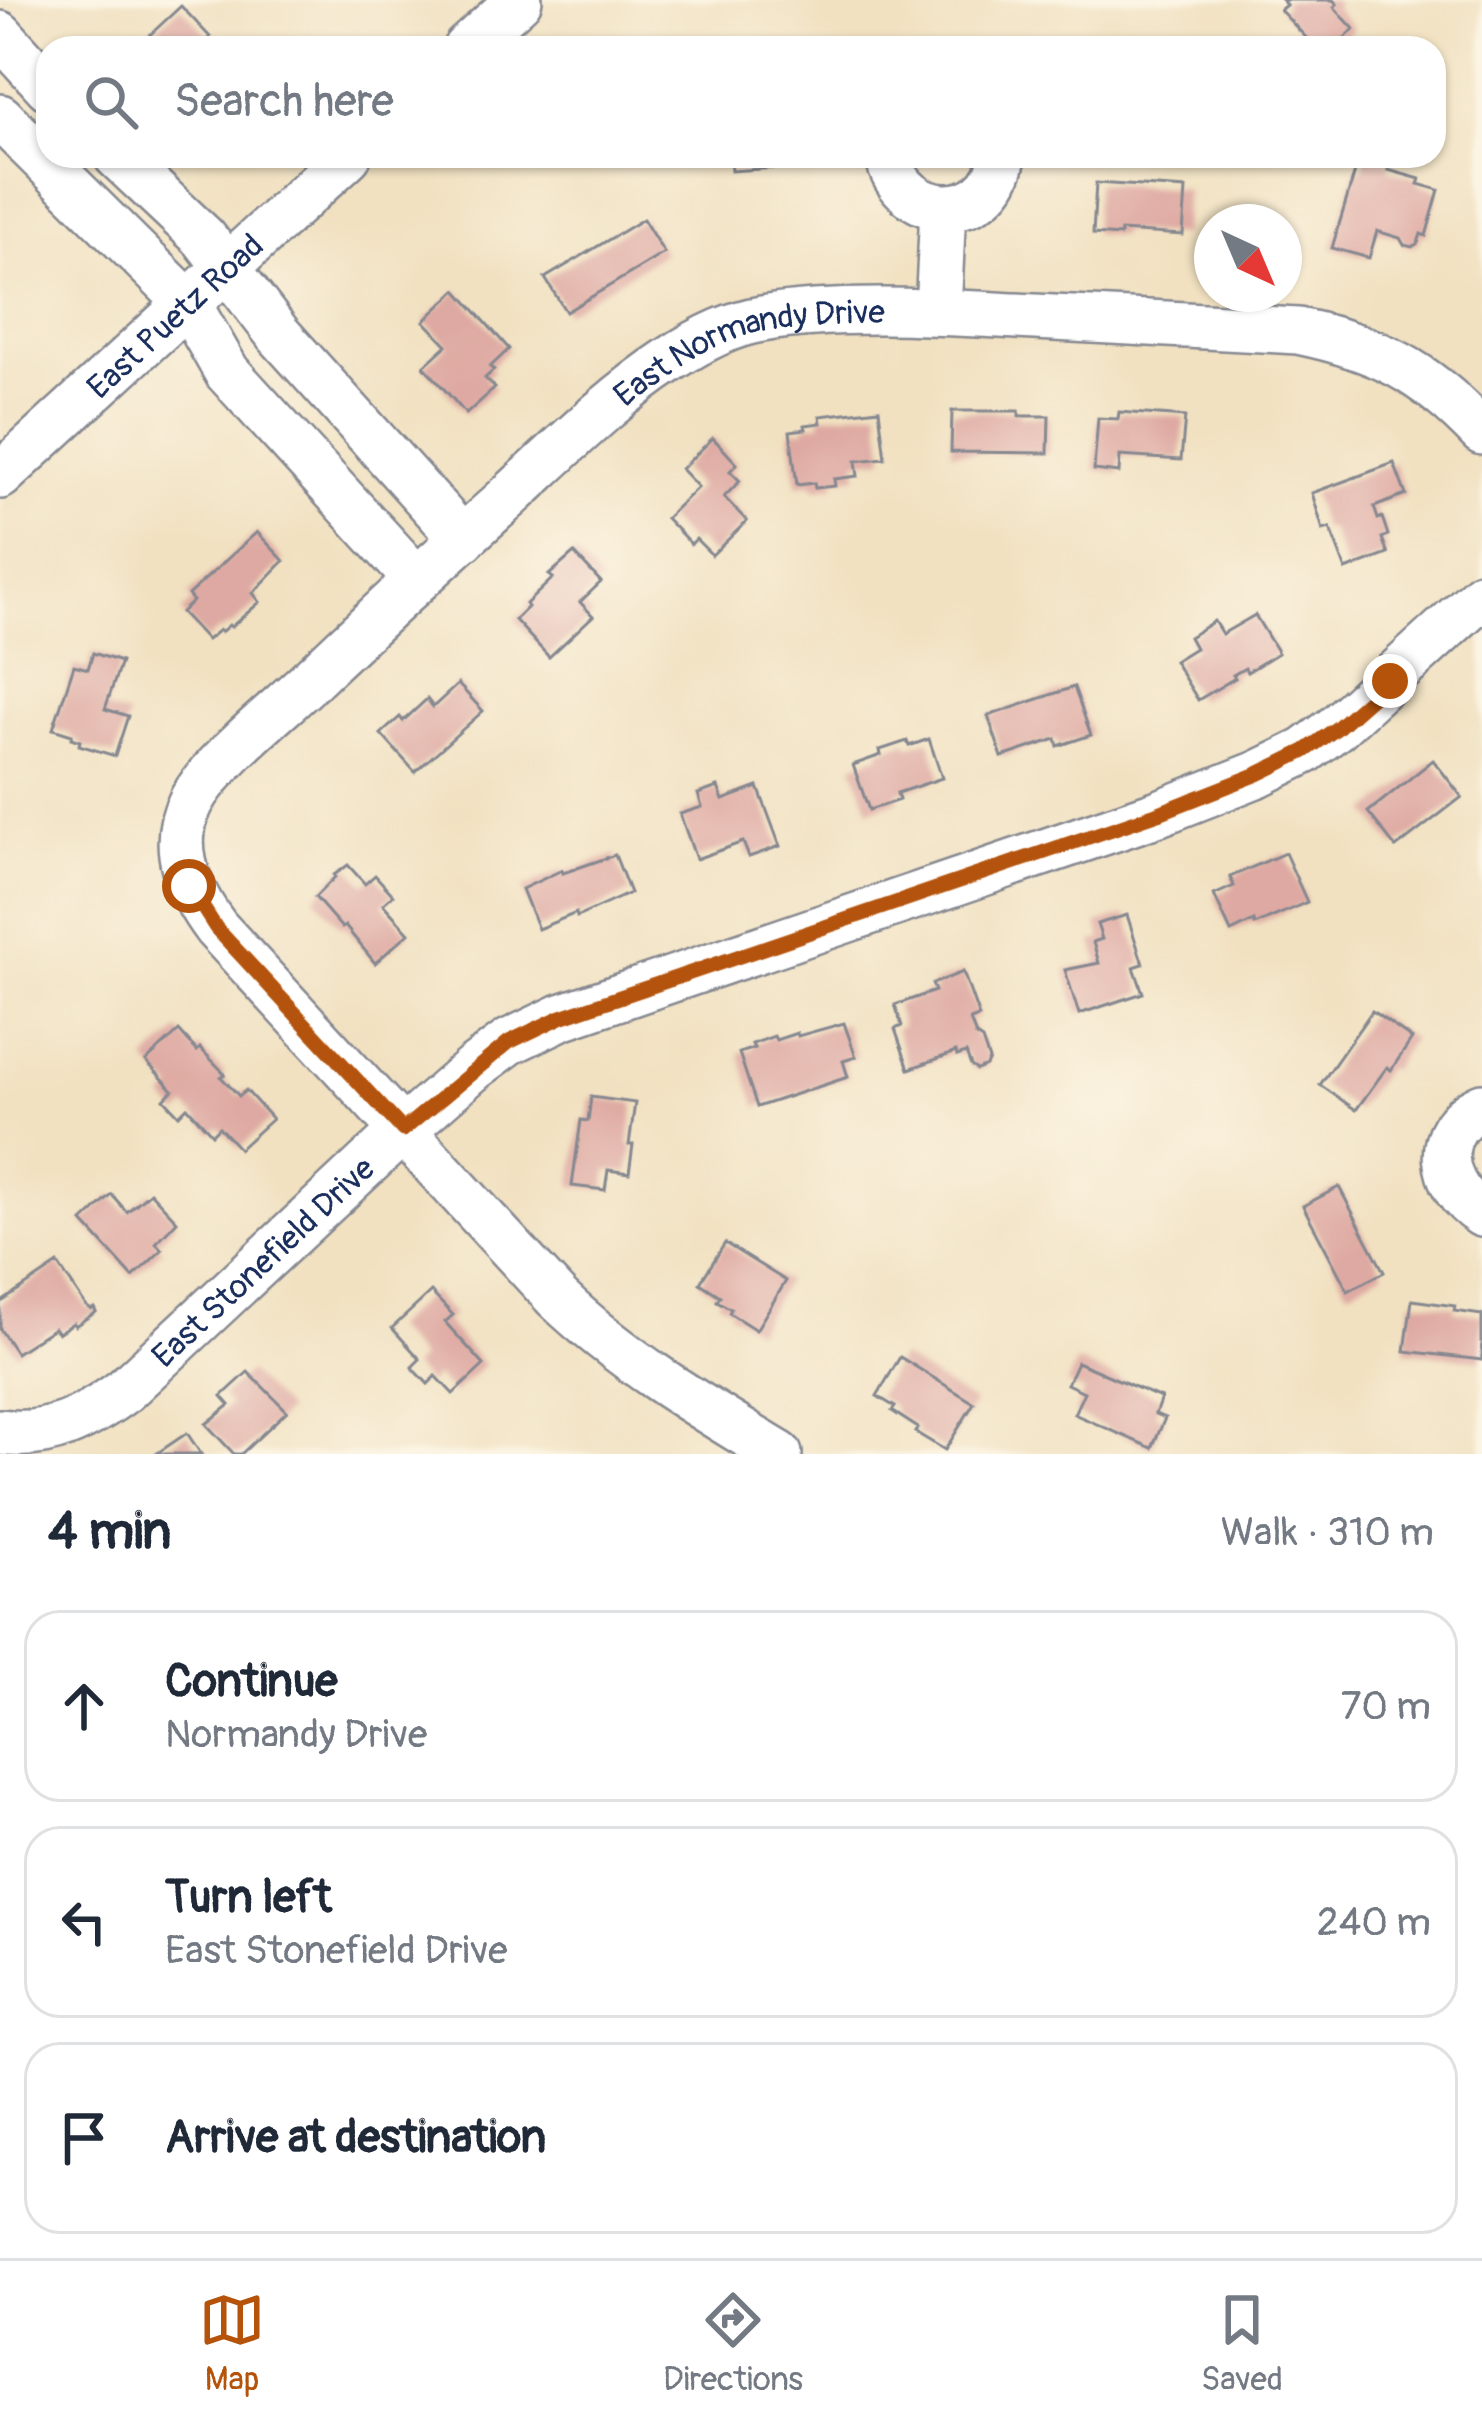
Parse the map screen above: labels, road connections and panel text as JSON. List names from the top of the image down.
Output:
{
  "streets": {
    "street": ["East Puetz Road", "East Normandy Drive", "East Stonefield Drive"]
  },
  "crossings": [
    ["East Normandy Drive", "East Stonefield Drive"]
  ],
  "north": "bottom right",
  "page": {
    "search": "Search here",
    "heading": ["4 min", "Walk · 310 m"],
    "list": [
      ["Continue", "Normandy Drive", "70 m"],
      ["Turn left", "East Stonefield Drive", "240 m"],
      "Arrive at destination"
    ],
    "nav": ["Map", "Directions", "Saved"]
  }
}
